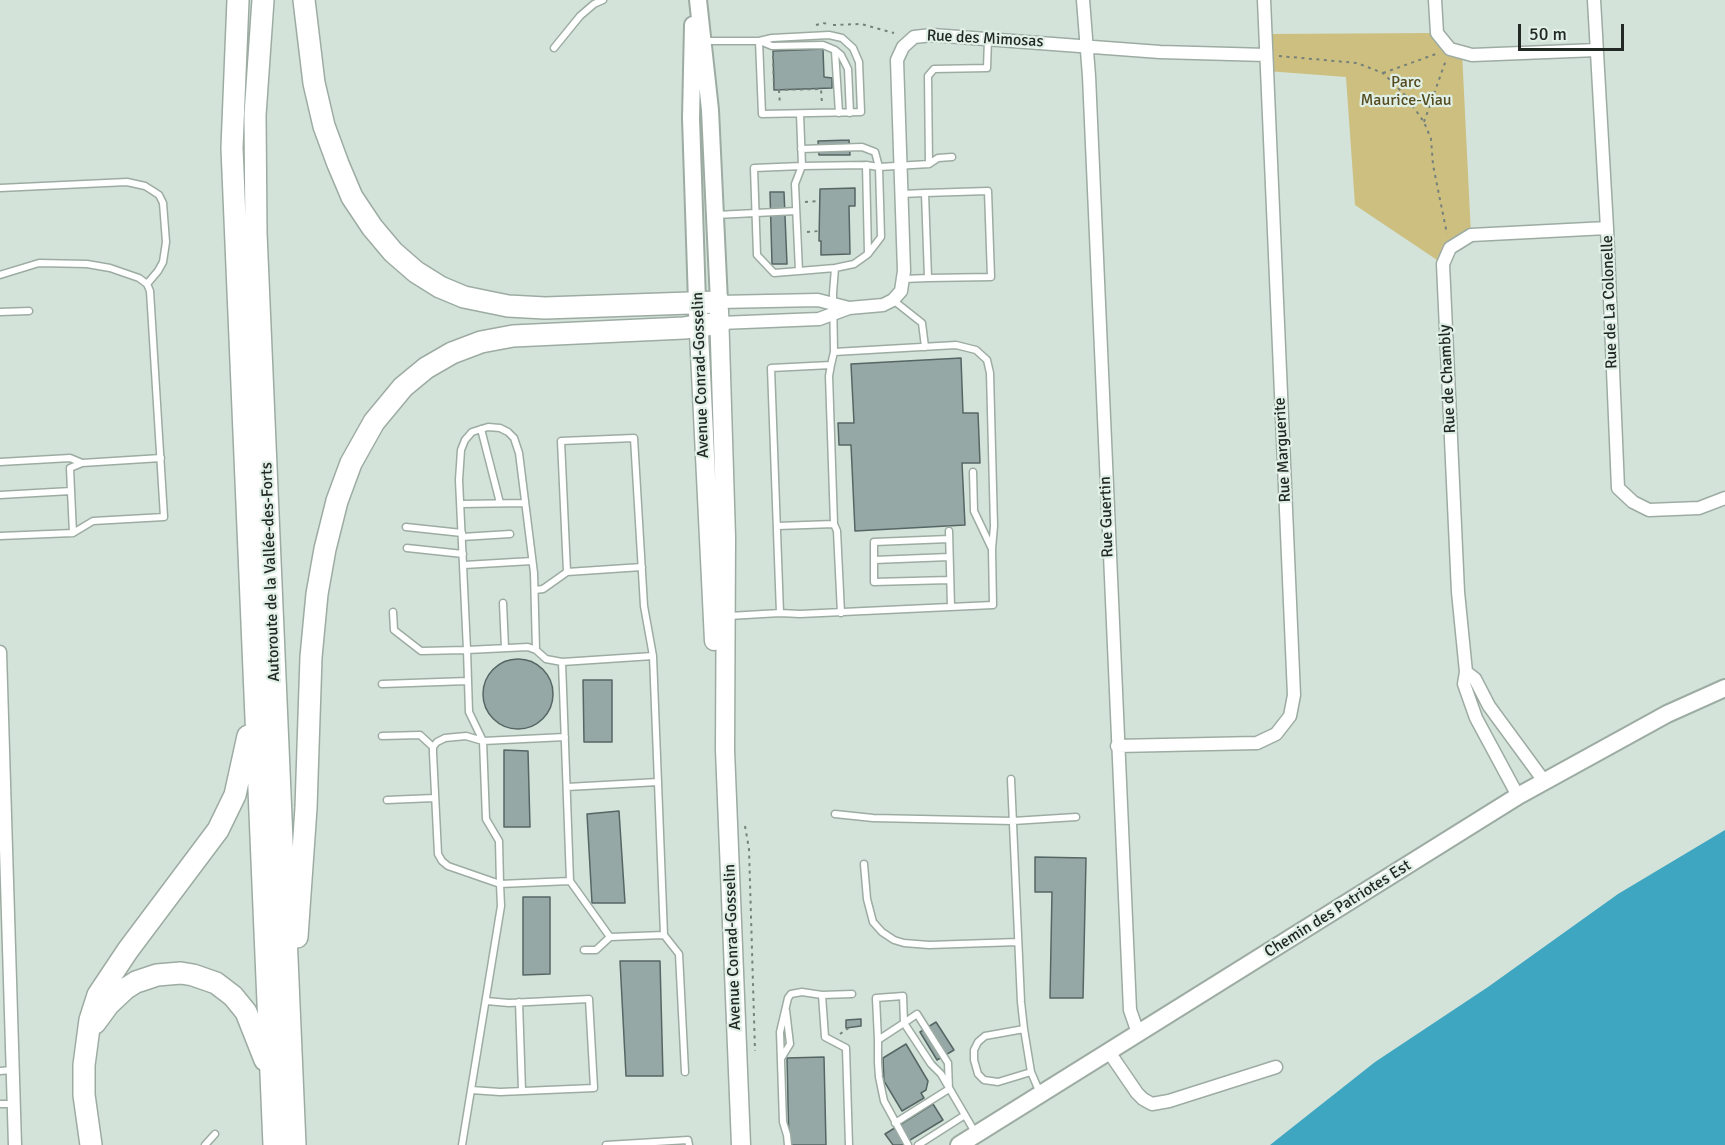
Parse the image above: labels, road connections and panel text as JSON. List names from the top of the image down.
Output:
{
  "streets": {
    "highway": ["Autoroute de la Vallée-des-Forts"],
    "main road": ["Avenue Conrad-Gosselin"],
    "street": [
      "Rue des Mimosas",
      "Rue de La Colonelle",
      "Rue de Chambly",
      "Rue Marguerite",
      "Rue Guertin",
      "Chemin des Patriotes Est"
    ]
  },
  "crossings": [
    ["Rue des Mimosas", "Rue Marguerite"],
    ["Rue des Mimosas", "Rue Guertin"],
    ["Rue de Chambly", "Chemin des Patriotes Est"],
    ["Rue Marguerite", "Rue Guertin"],
    ["Rue Guertin", "Chemin des Patriotes Est"]
  ],
  "parks": ["Parc Maurice-Viau"],
  "scale_bar": "50 m"
}
